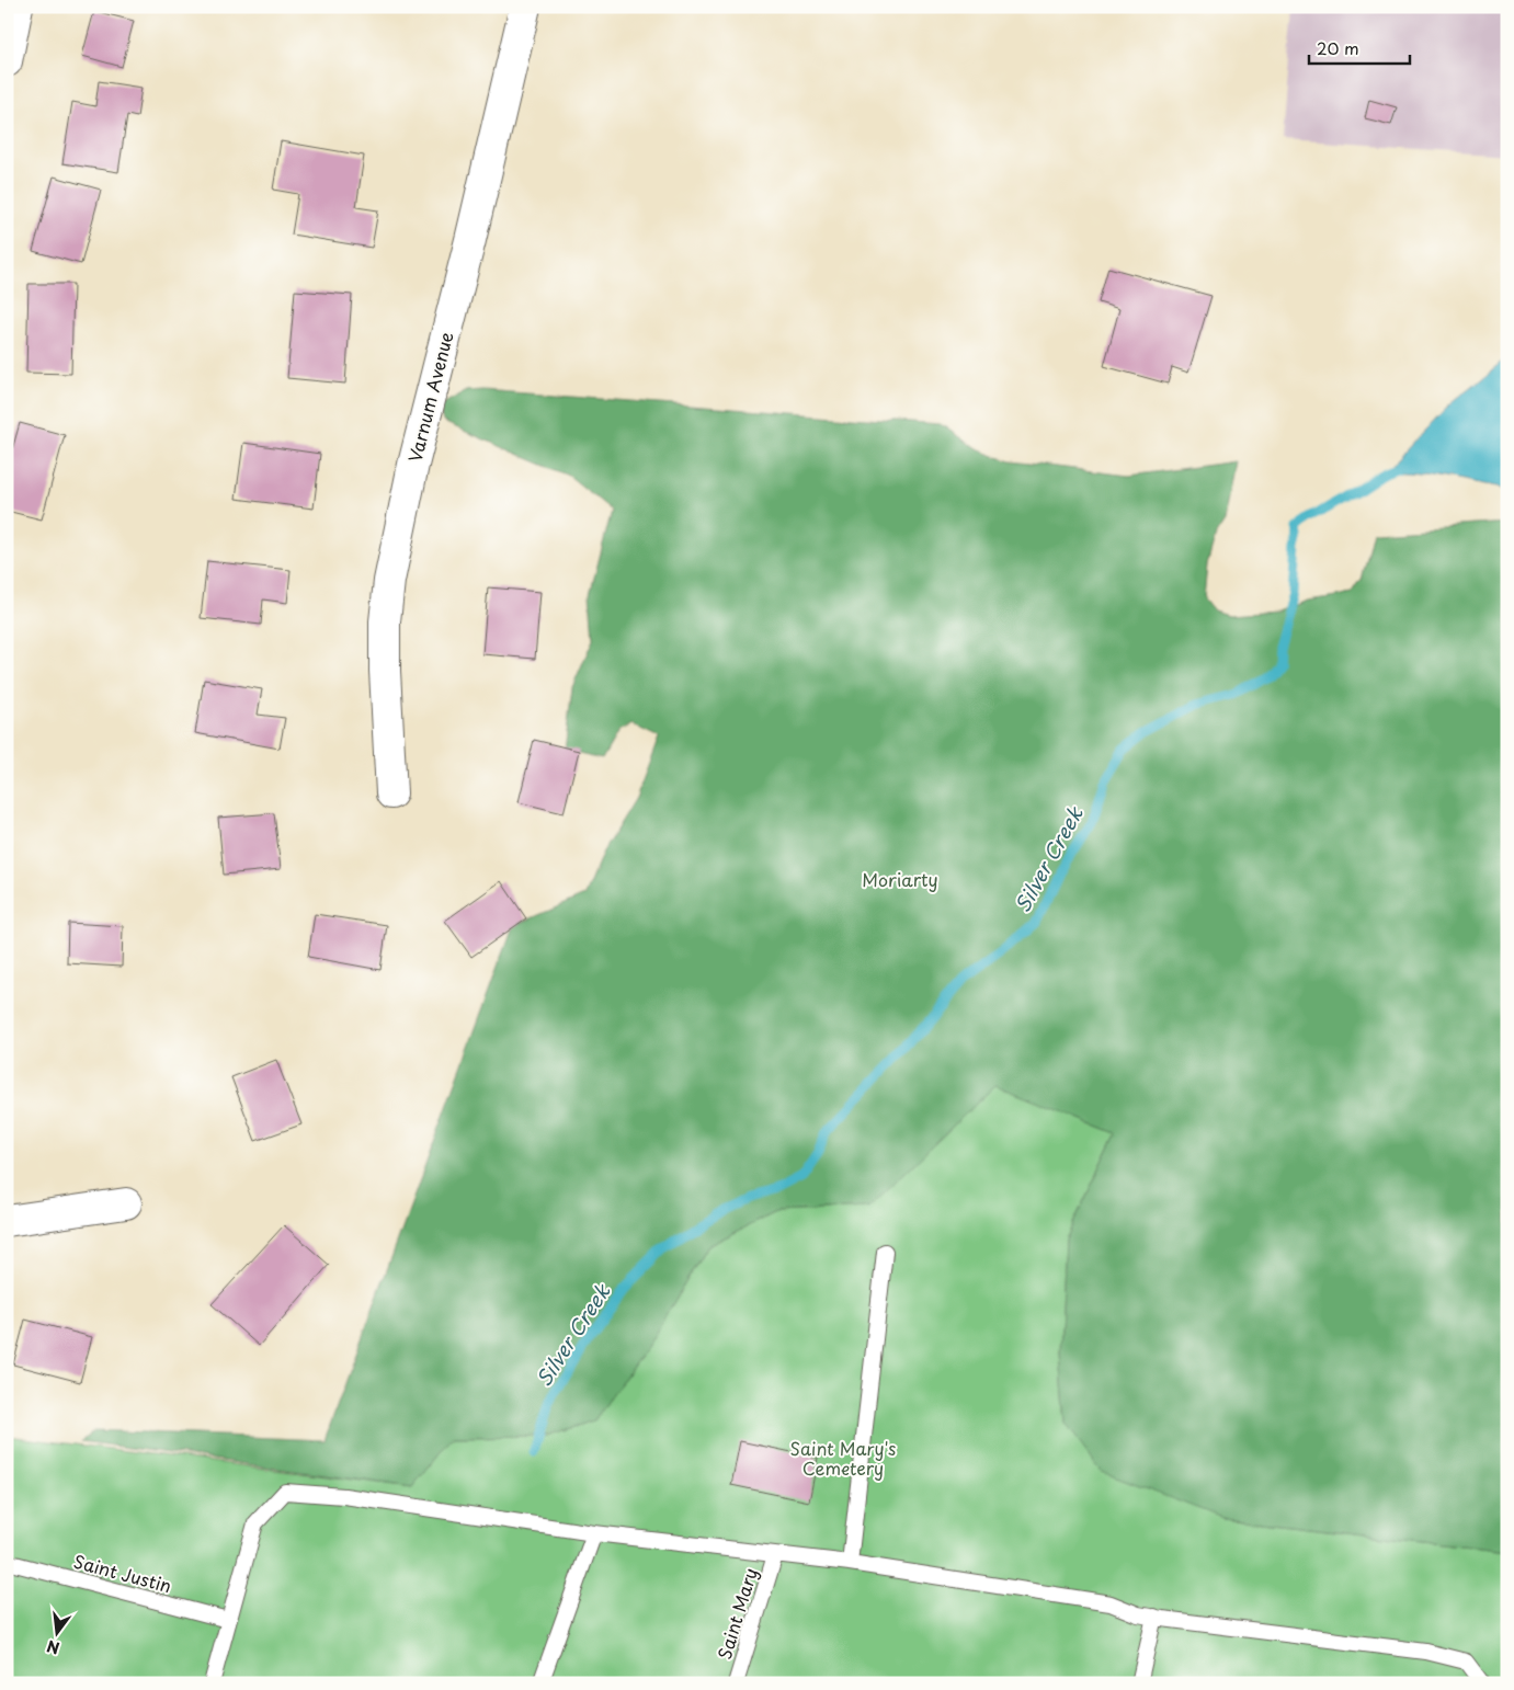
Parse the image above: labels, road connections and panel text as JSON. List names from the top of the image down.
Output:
{
  "streets": {
    "street": ["Varnum Avenue"],
    "lane": ["Saint Justin", "Saint Mary"]
  },
  "water": ["Silver Creek"],
  "parks": ["Moriarty", "Saint Mary's Cemetery"],
  "scale_bar": "20 m",
  "north": "bottom"
}
